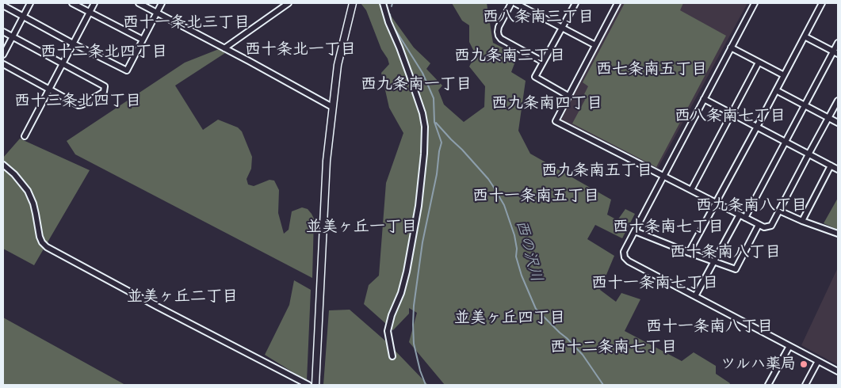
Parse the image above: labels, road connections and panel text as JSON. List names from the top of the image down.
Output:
{
  "districts": [
    "西八条南三丁目",
    "西十一条北三丁目",
    "西十条北一丁目",
    "西十二条北四丁目",
    "西九条南三丁目",
    "西七条南五丁目",
    "西九条南一丁目",
    "西十三条北四丁目",
    "西九条南四丁目",
    "西八条南七丁目",
    "西九条南五丁目",
    "西十一条南五丁目",
    "西九条南八丁目",
    "並美ヶ丘一丁目",
    "西十条南七丁目",
    "西十条南八丁目",
    "西十一条南七丁目",
    "並美ヶ丘二丁目",
    "並美ヶ丘四丁目",
    "西十一条南八丁目",
    "西十二条南七丁目"
  ],
  "water": ["西の沢川"],
  "places": ["ツルハ薬局"]
}
